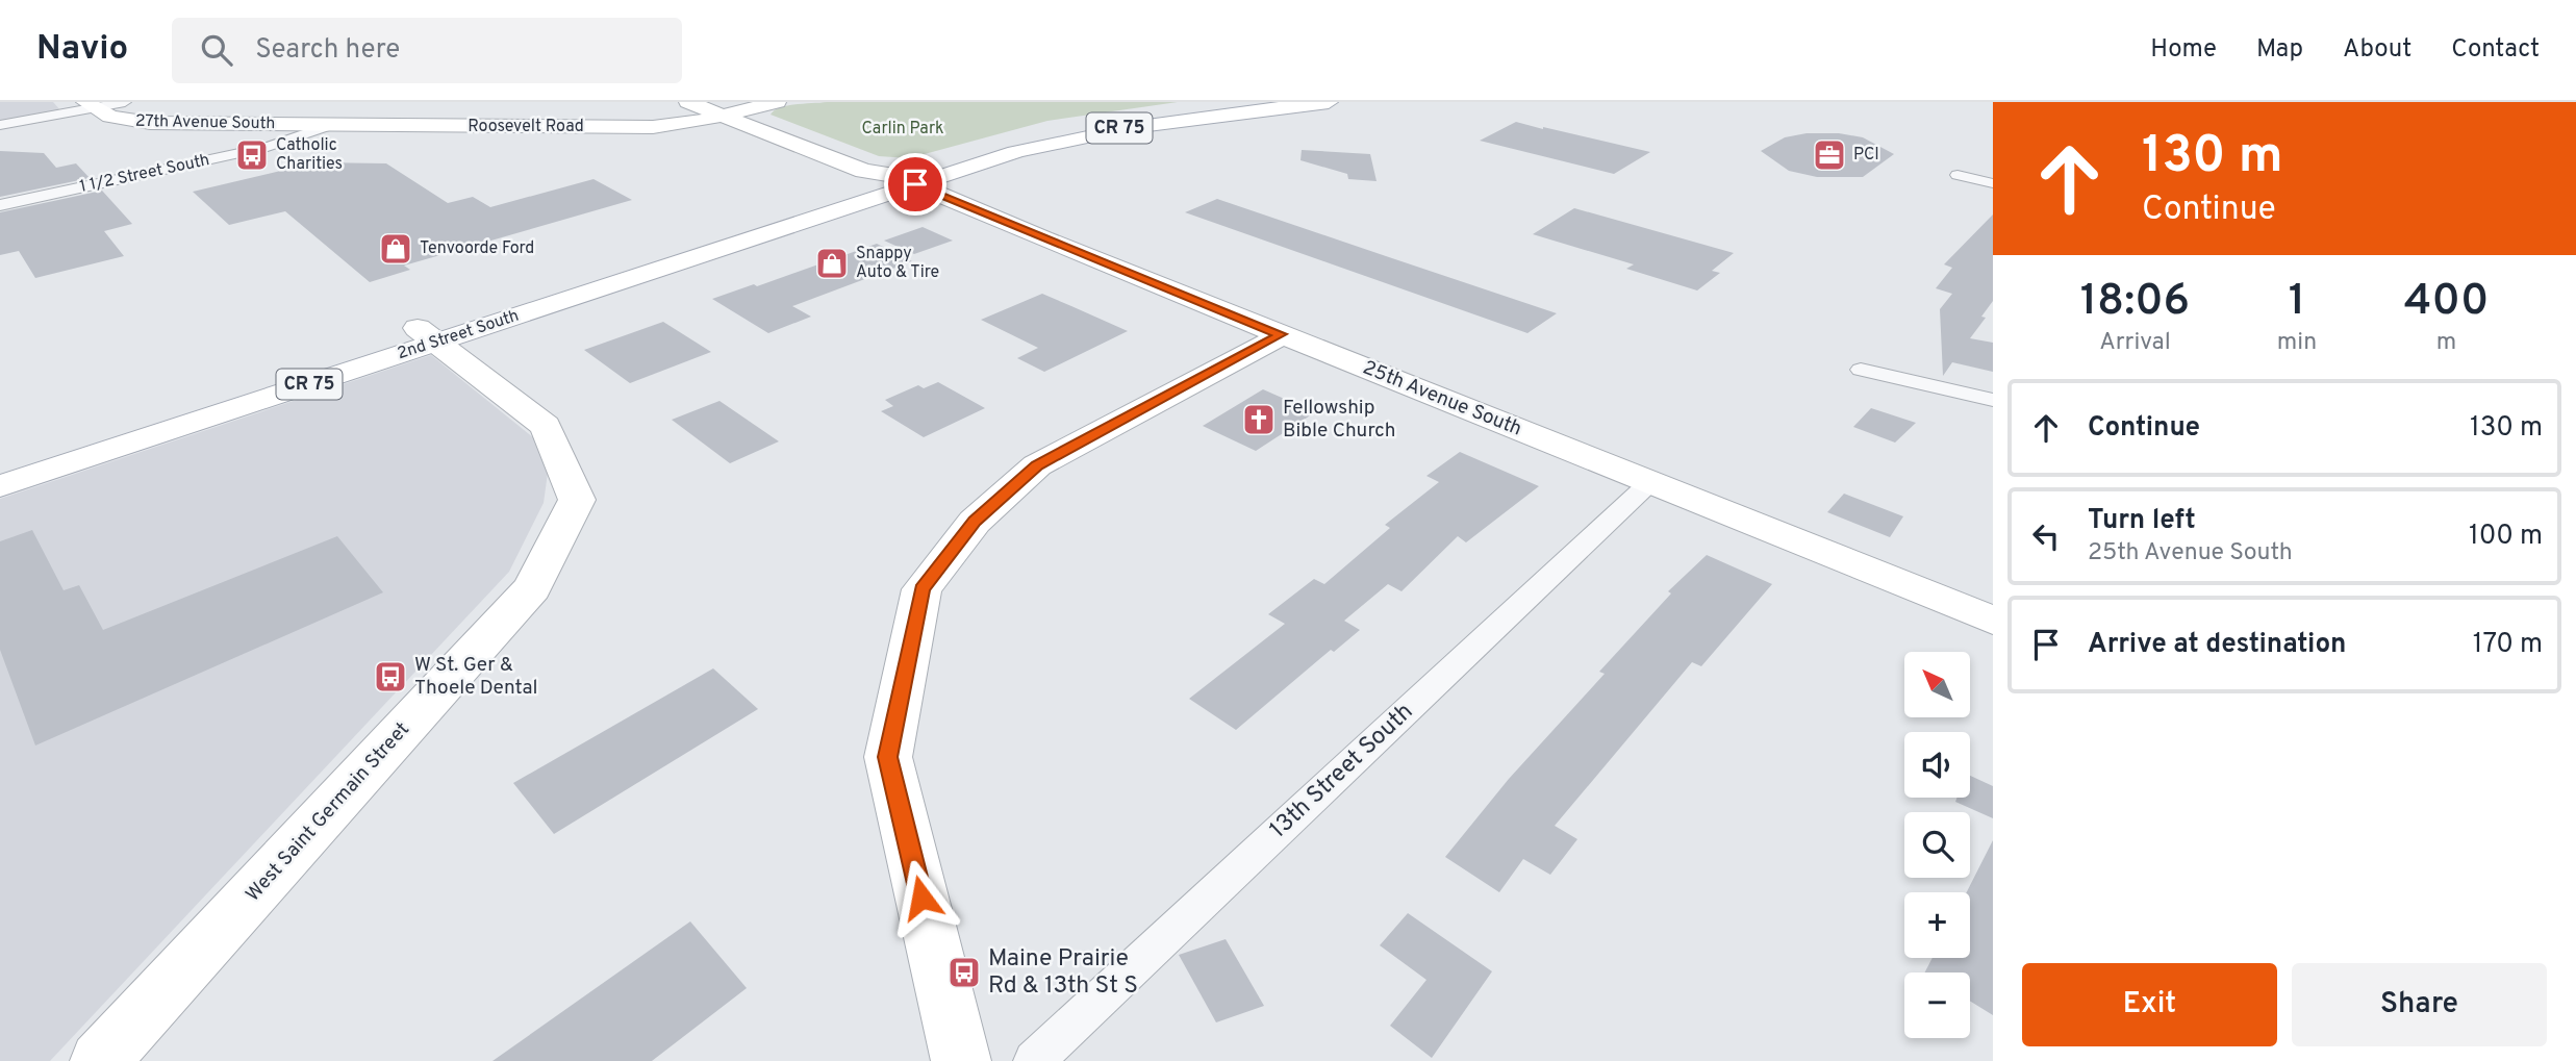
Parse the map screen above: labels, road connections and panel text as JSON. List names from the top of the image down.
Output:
{
  "streets": {
    "street": [
      "27th Avenue South",
      "Roosevelt Road",
      "CR 75",
      "1 1/2 Street South",
      "2nd Street South",
      "25th Avenue South",
      "13th Street South",
      "West Saint Germain Street"
    ]
  },
  "crossings": [
    ["27th Avenue South", "Roosevelt Road"],
    ["27th Avenue South", "1 1/2 Street South"],
    ["Roosevelt Road", "1 1/2 Street South"],
    ["Roosevelt Road", "25th Avenue South"],
    ["CR 75", "2nd Street South"],
    ["CR 75", "25th Avenue South"],
    ["2nd Street South", "25th Avenue South"],
    ["2nd Street South", "West Saint Germain Street"],
    ["25th Avenue South", "13th Street South"]
  ],
  "parks": ["Carlin Park"],
  "places": {
    "bus stop": ["Catholic Charities", "W St. Ger & Thoele Dental", "Maine Prairie Rd & 13th St S"],
    "office": ["PCI"],
    "shop": ["Tenvoorde Ford", "Snappy Auto & Tire"],
    "church": ["Fellowship Bible Church"]
  },
  "north": "top left",
  "page": {
    "header": "Navio",
    "search": "Search here",
    "nav": [
      "Home",
      "Map",
      "About",
      "Contact"
    ],
    "turn": ["130 m", "Continue"],
    "eta": [
      "18:06",
      "Arrival",
      "1",
      "min",
      "400",
      "m"
    ],
    "list": [
      {
        "name": "Continue",
        "value": "130 m"
      },
      {
        "name": "Turn left",
        "note": "25th Avenue South",
        "value": "100 m"
      },
      {
        "name": "Arrive at destination",
        "value": "170 m"
      }
    ],
    "map_buttons": ["+", "−"],
    "buttons": ["Exit", "Share"]
  }
}
